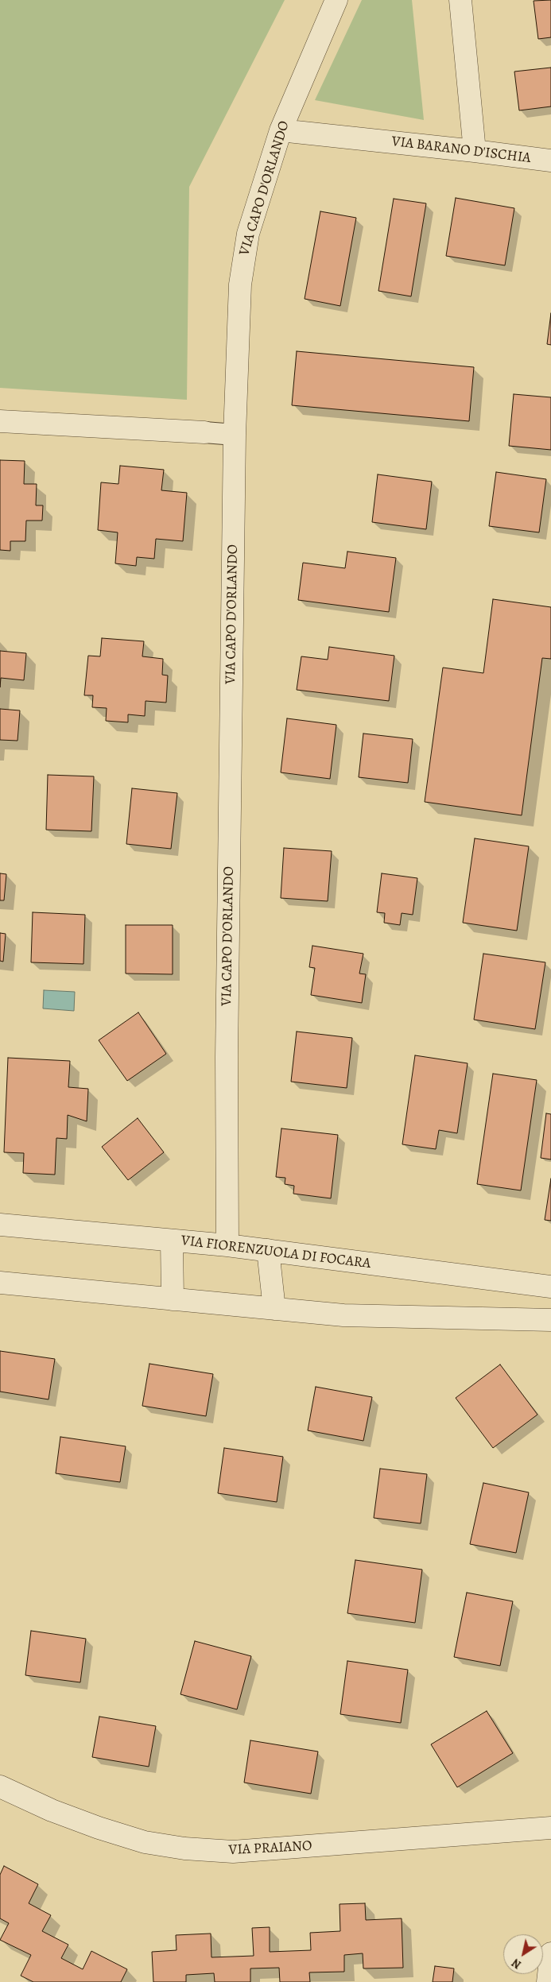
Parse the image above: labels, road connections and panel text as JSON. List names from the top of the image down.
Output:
{
  "streets": {
    "street": [
      "VIA BARANO D'ISCHIA",
      "VIA CAPO D'ORLANDO",
      "VIA FIORENZUOLA DI FOCARA",
      "VIA PRAIANO"
    ]
  },
  "crossings": [
    ["VIA BARANO D'ISCHIA", "VIA CAPO D'ORLANDO"],
    ["VIA CAPO D'ORLANDO", "VIA FIORENZUOLA DI FOCARA"]
  ],
  "north": "bottom left"
}
